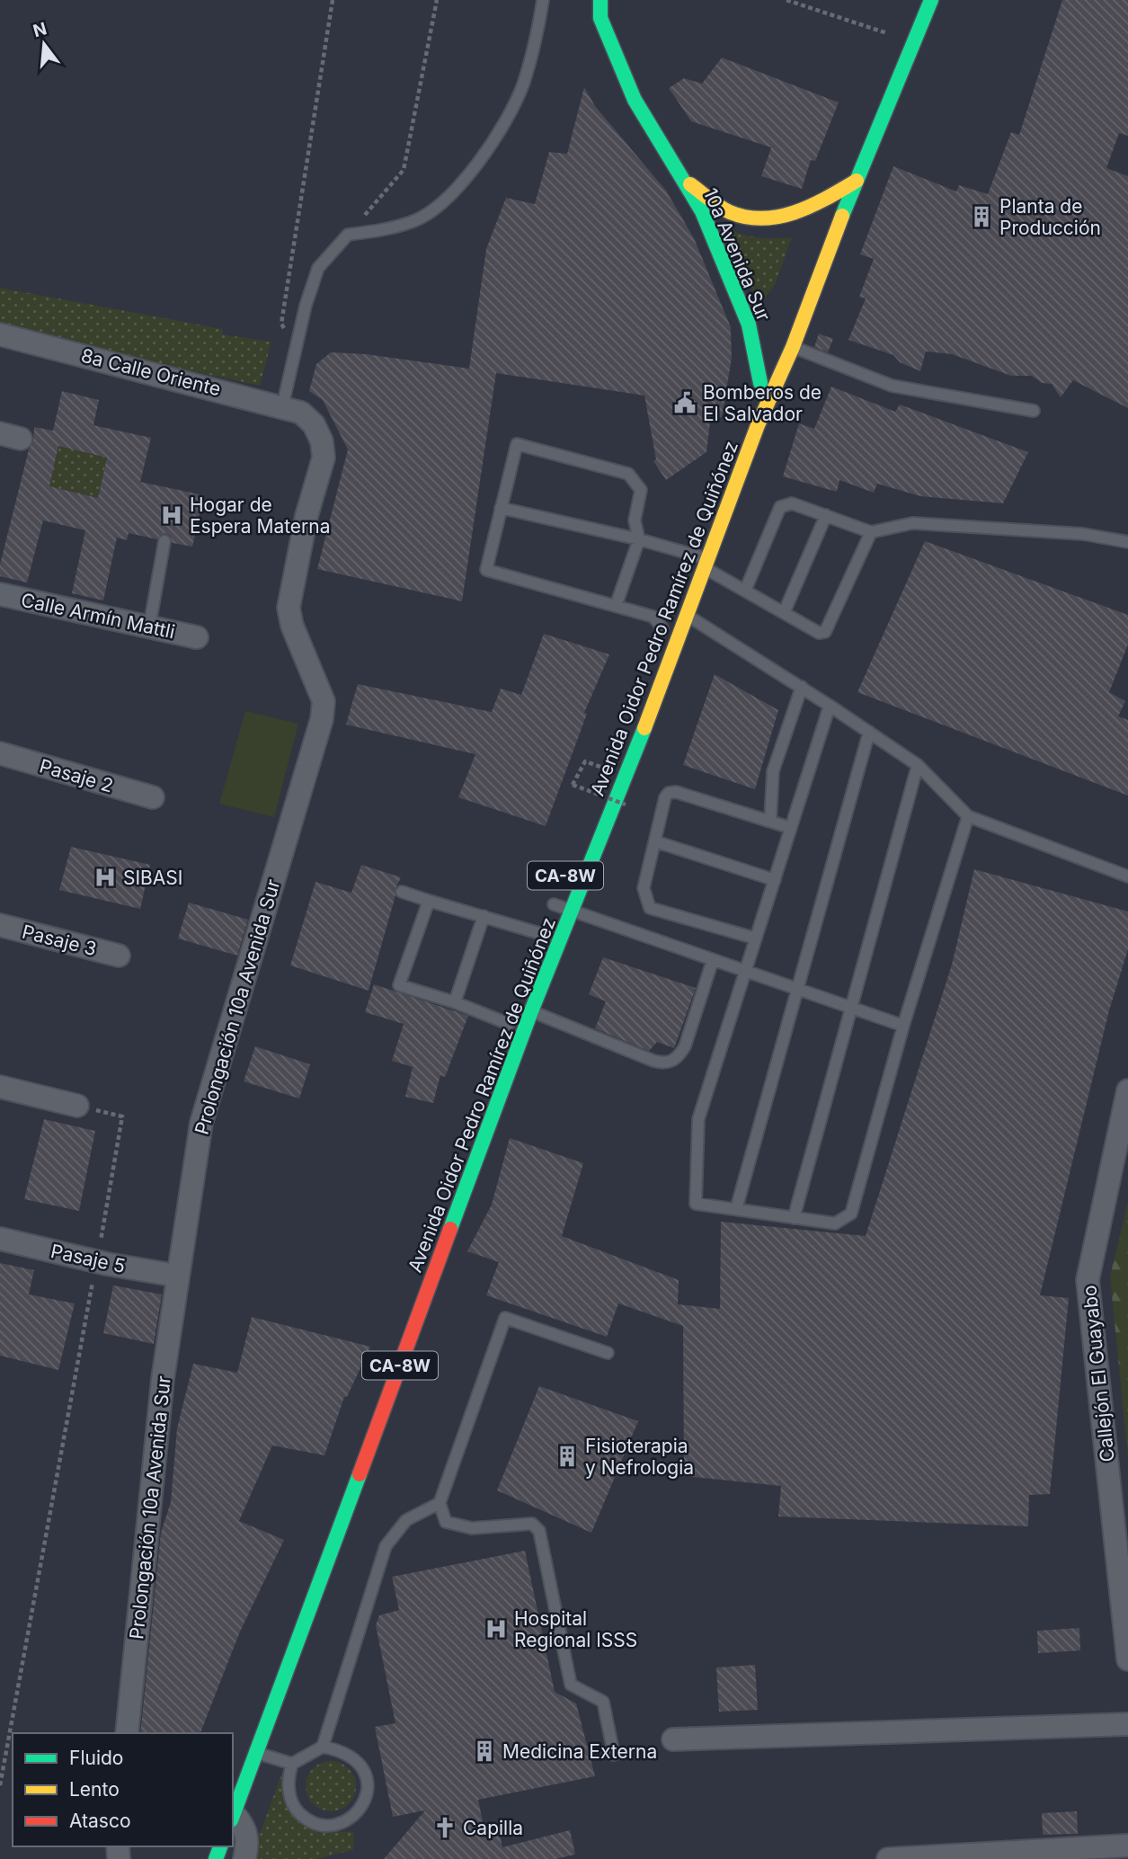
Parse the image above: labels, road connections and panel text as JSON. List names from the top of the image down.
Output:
{
  "streets": {
    "main road": ["10a Avenida Sur", "Avenida Oidor Pedro Ramírez de Quiñónez", "CA-8W"],
    "street": [
      "8a Calle Oriente",
      "Calle Armín Mattli",
      "Pasaje 2",
      "Pasaje 3",
      "Prolongación 10a Avenida Sur",
      "Pasaje 5",
      "Callejón El Guayabo"
    ]
  },
  "crossings": [
    ["10a Avenida Sur", "Avenida Oidor Pedro Ramírez de Quiñónez"],
    ["8a Calle Oriente", "Prolongación 10a Avenida Sur"],
    ["Prolongación 10a Avenida Sur", "Pasaje 5"]
  ],
  "places": {
    "building": ["Planta de Producción", "Fisioterapia y Nefrologia", "Medicina Externa"],
    "public building": ["Bomberos de El Salvador"],
    "hospital": ["Hogar de Espera Materna", "SIBASI", "Hospital Regional ISSS"],
    "church": ["Capilla"]
  },
  "legend": ["Fluido", "Lento", "Atasco"],
  "north": "top"
}
